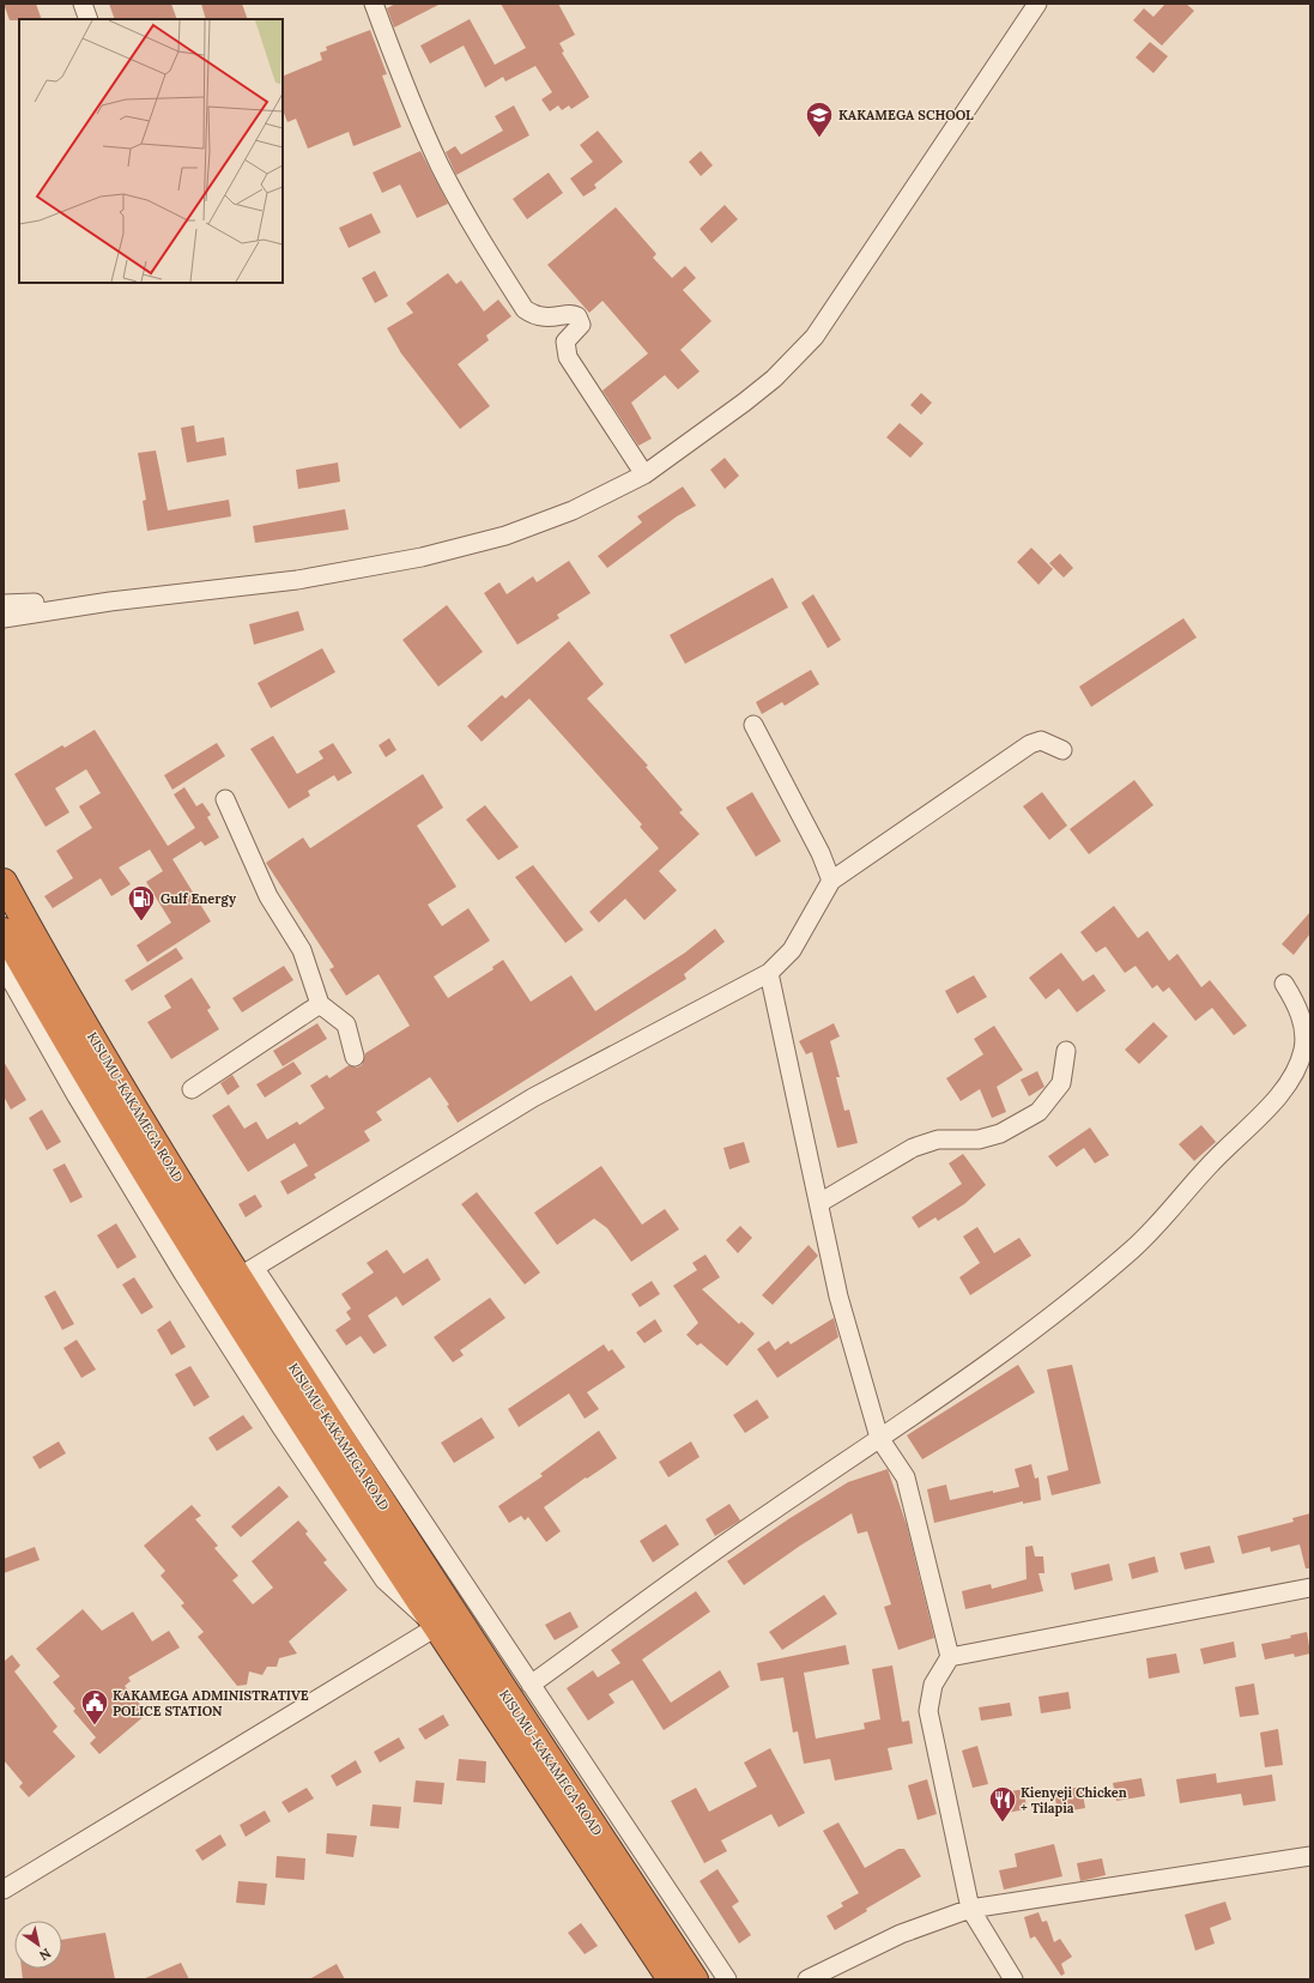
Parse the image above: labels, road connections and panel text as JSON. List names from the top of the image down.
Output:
{
  "streets": {
    "highway": ["KISUMU-KAKAMEGA ROAD"]
  },
  "places": {
    "school or university": ["KAKAMEGA SCHOOL"],
    "fuel station": ["Gulf Energy"],
    "public building": ["KAKAMEGA ADMINISTRATIVE POLICE STATION"],
    "restaurant": ["Kienyeji Chicken + Tilapia"]
  },
  "north": "bottom right"
}
